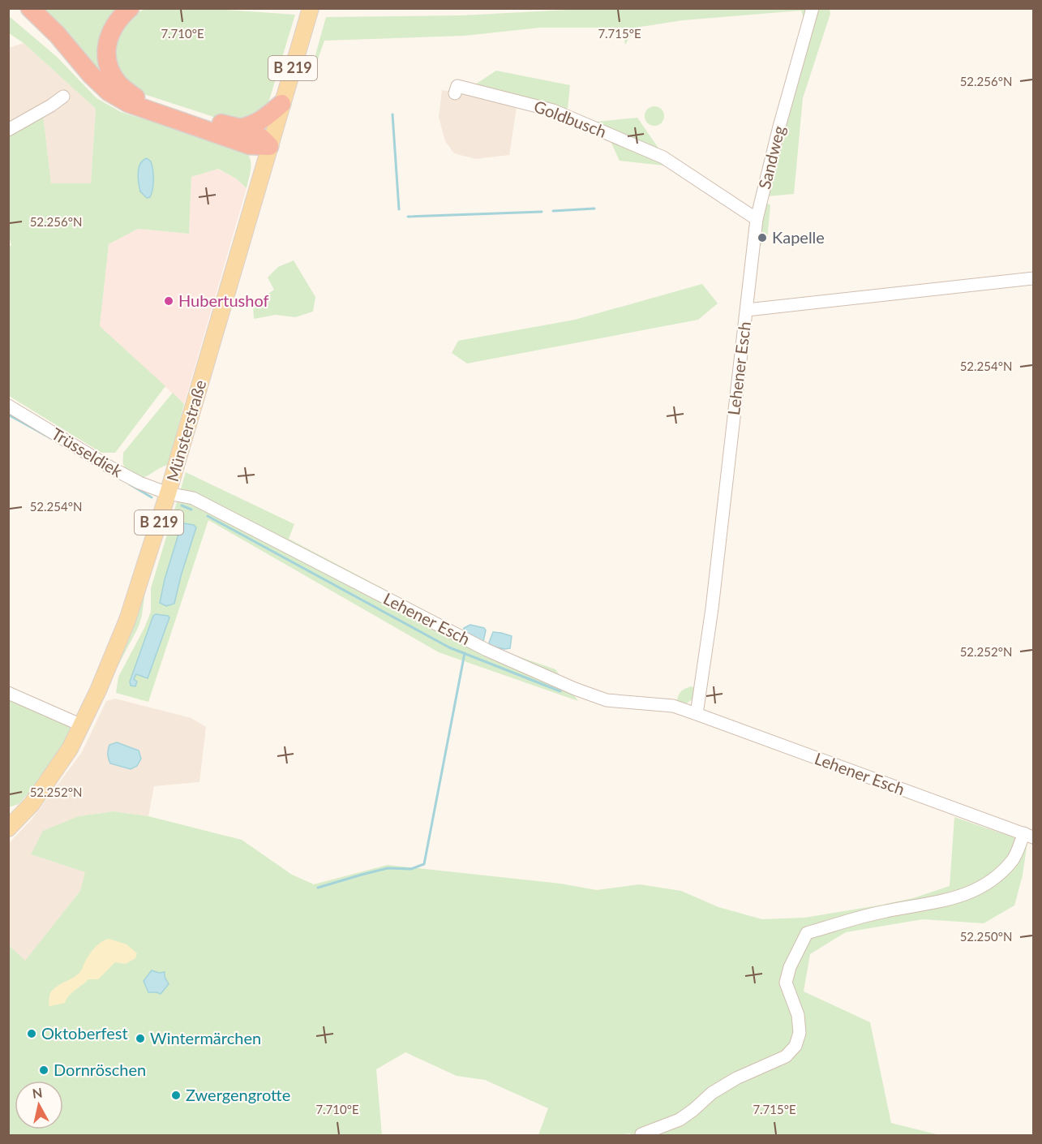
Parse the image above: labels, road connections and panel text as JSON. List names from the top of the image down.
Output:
{
  "streets": {
    "main road": ["B 219", "Münsterstraße"],
    "street": [
      "Goldbusch",
      "Sandweg",
      "Lehener Esch",
      "Trüsseldiek"
    ]
  },
  "crossings": [
    ["Goldbusch", "Sandweg"],
    ["Sandweg", "Lehener Esch"],
    ["Lehener Esch", "Münsterstraße"],
    ["Lehener Esch", "Trüsseldiek"],
    ["Münsterstraße", "Trüsseldiek"]
  ],
  "places": [
    "Kapelle",
    "Hubertushof",
    "Oktoberfest",
    "Wintermärchen",
    "Dornröschen",
    "Zwergengrotte"
  ],
  "north": "top",
  "coordinates": [
    "7.710°E",
    "7.715°E",
    "52.256°N",
    "52.254°N",
    "52.252°N",
    "52.250°N"
  ]
}
